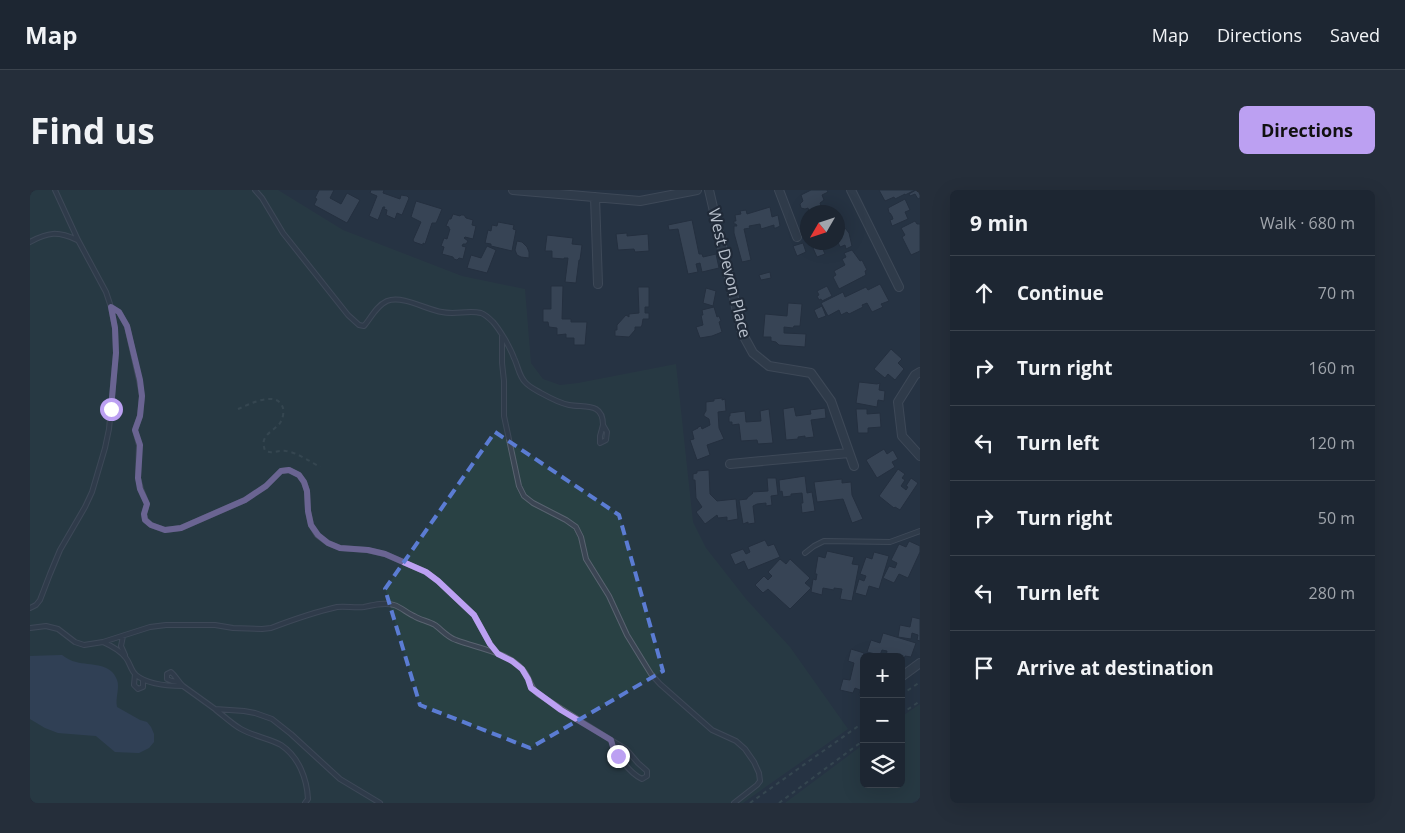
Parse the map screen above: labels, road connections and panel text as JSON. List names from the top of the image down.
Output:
{
  "streets": {
    "street": ["West Devon Place"]
  },
  "north": "bottom left",
  "page": {
    "header": "Map",
    "nav": ["Map", "Directions", "Saved"],
    "buttons": "Directions",
    "title": "Find us",
    "heading": ["9 min", "Walk · 680 m"],
    "list": [
      ["Continue", "70 m"],
      ["Turn right", "160 m"],
      ["Turn left", "120 m"],
      ["Turn right", "50 m"],
      ["Turn left", "280 m"],
      "Arrive at destination"
    ],
    "map_buttons": ["+", "−"]
  }
}
